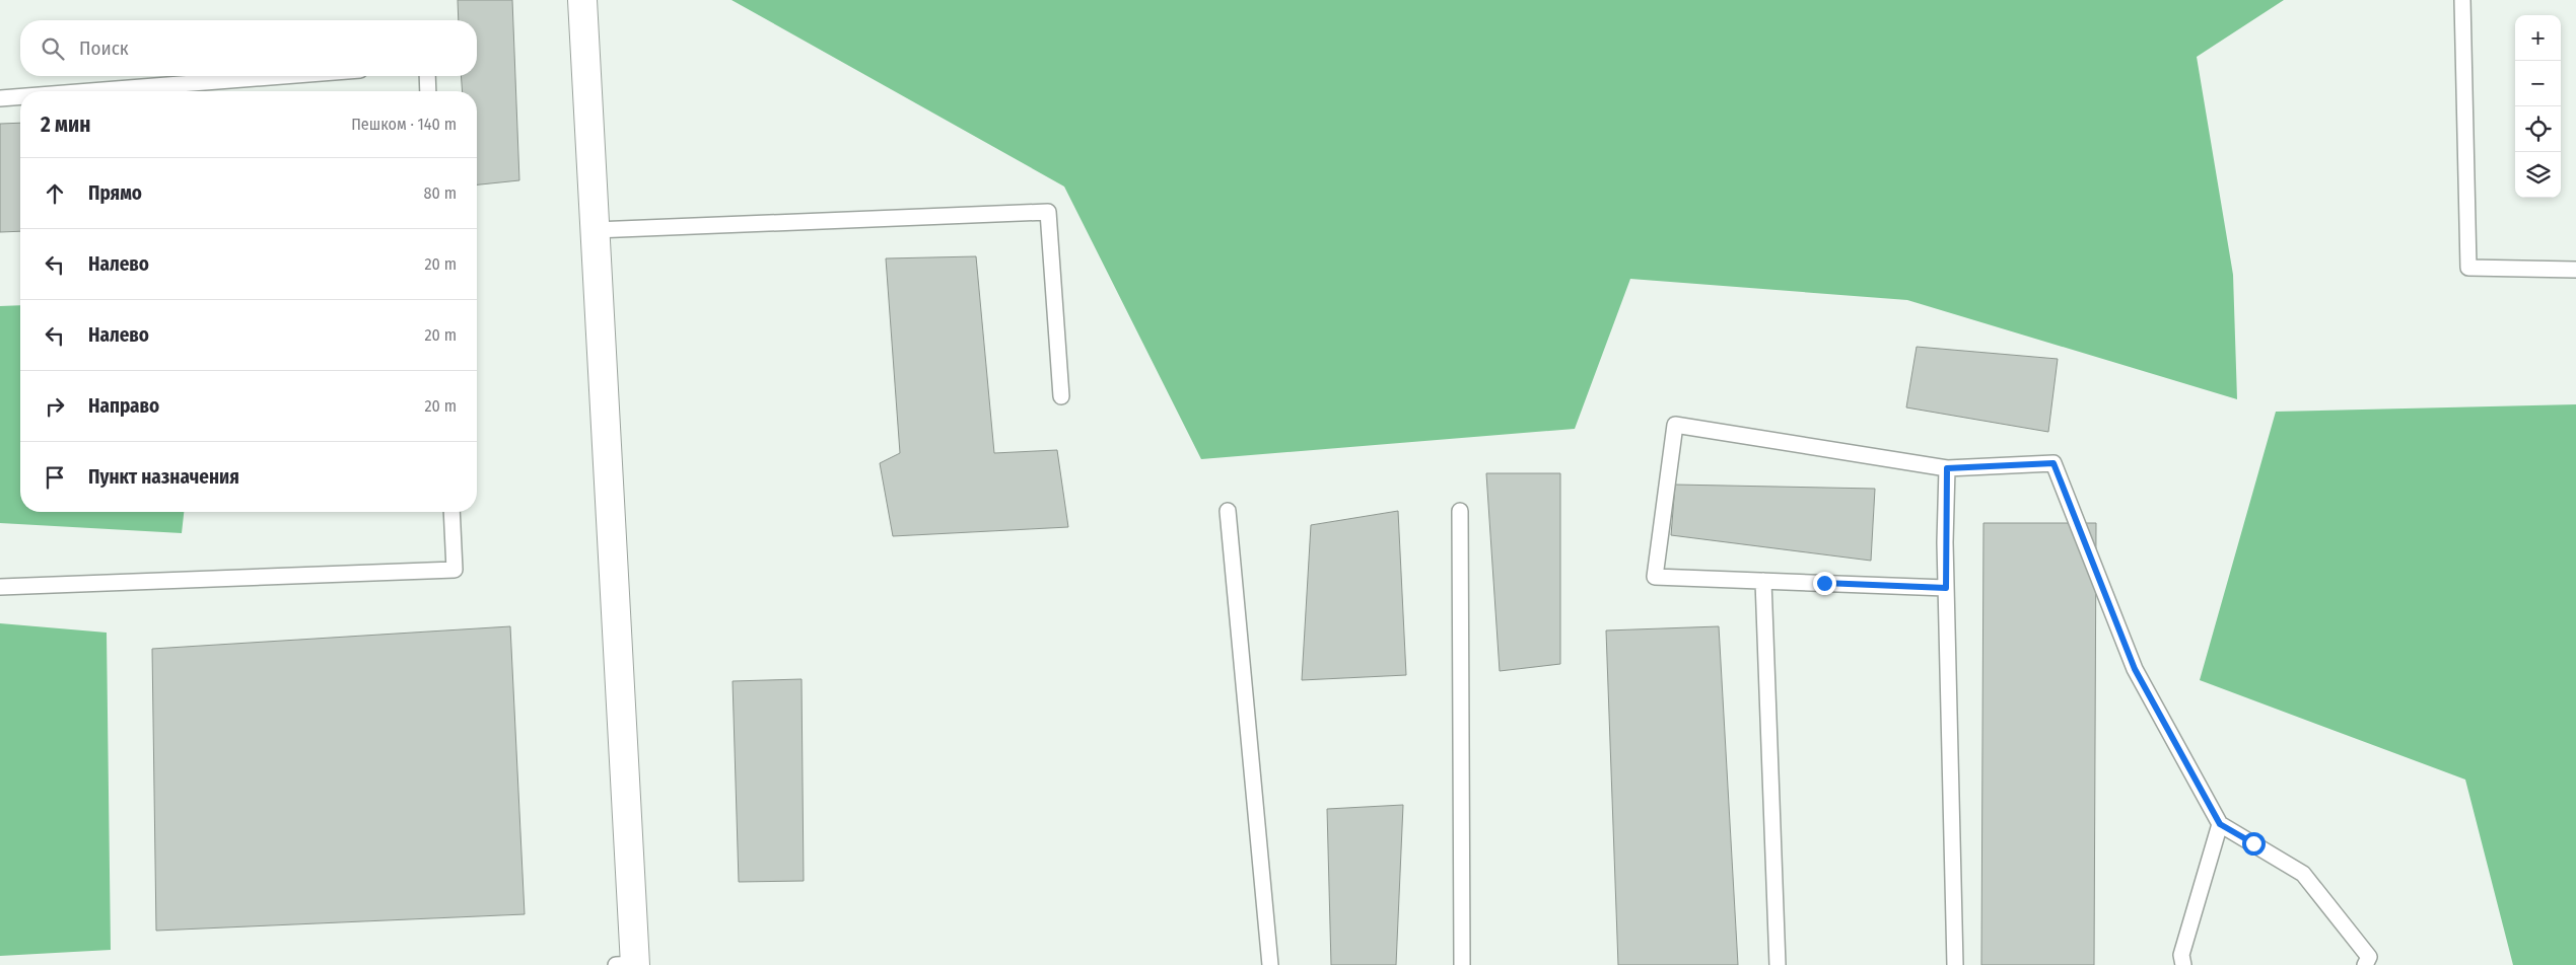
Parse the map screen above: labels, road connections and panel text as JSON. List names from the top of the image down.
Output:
{
  "page": {
    "map_buttons": ["+", "−"],
    "search": "Поиск",
    "heading": ["2 мин", "Пешком · 140 m"],
    "list": [
      ["Прямо", "80 m"],
      ["Налево", "20 m"],
      ["Налево", "20 m"],
      ["Направо", "20 m"],
      "Пункт назначения"
    ]
  }
}
